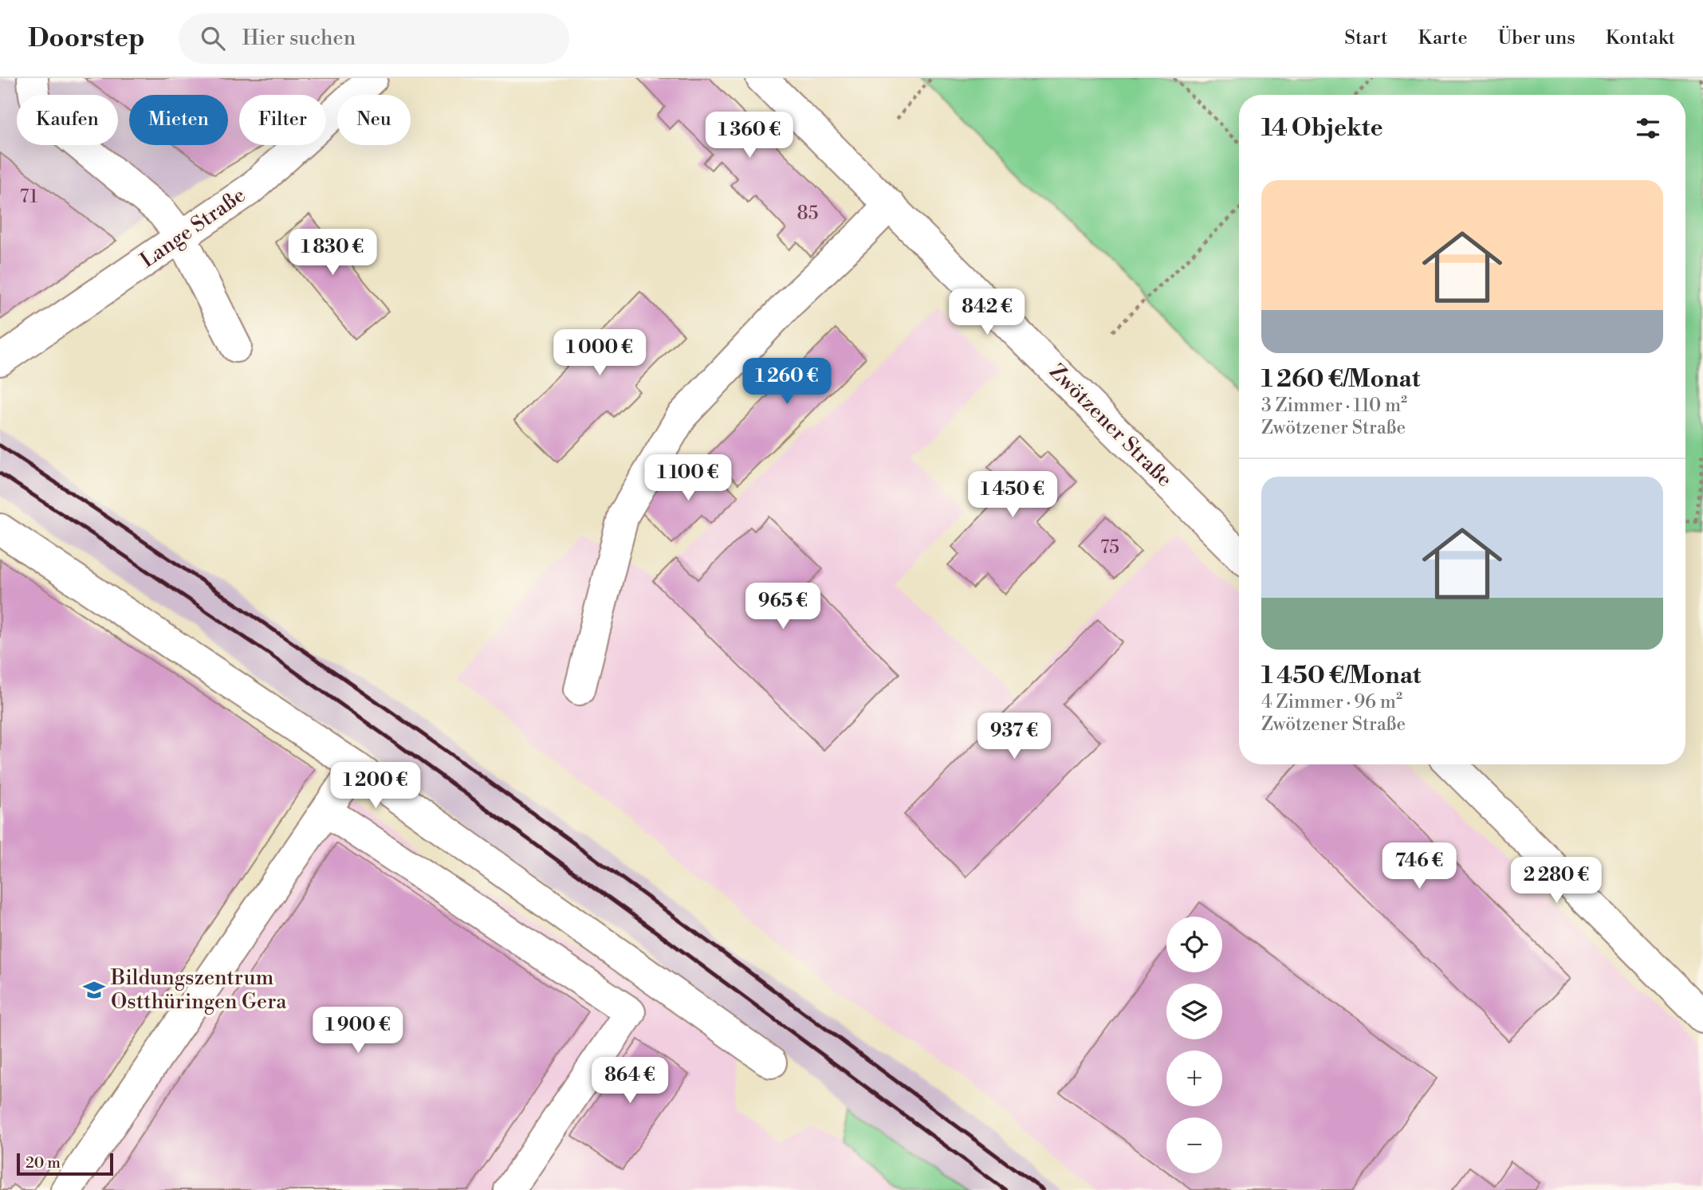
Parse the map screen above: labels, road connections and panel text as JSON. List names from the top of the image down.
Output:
{
  "streets": {
    "street": ["Lange Straße", "Zwötzener Straße"]
  },
  "places": {
    "school or university": ["Bildungszentrum Ostthüringen Gera"]
  },
  "house_numbers": ["71", "85", "75"],
  "scale_bar": "20 m",
  "page": {
    "header": "Doorstep",
    "search": "Hier suchen",
    "nav": [
      "Start",
      "Karte",
      "Über uns",
      "Kontakt"
    ],
    "chip": [
      "Kaufen",
      "Mieten",
      "Filter",
      "Neu"
    ],
    "heading": "14 Objekte",
    "price": [
      "1 360 €",
      "1 830 €",
      "842 €",
      "1 000 €",
      "1 260 €",
      "1 100 €",
      "1 450 €",
      "965 €",
      "937 €",
      "1 200 €",
      "746 €",
      "2 280 €",
      "1 900 €",
      "864 €"
    ],
    "list": [
      {
        "name": "1 260 €/Monat",
        "note": "3 Zimmer · 110 m² · Zwötzener Straße"
      },
      {
        "name": "1 450 €/Monat",
        "note": "4 Zimmer · 96 m² · Zwötzener Straße"
      }
    ],
    "map_buttons": ["+", "−"],
    "scale": "20 m"
  }
}
